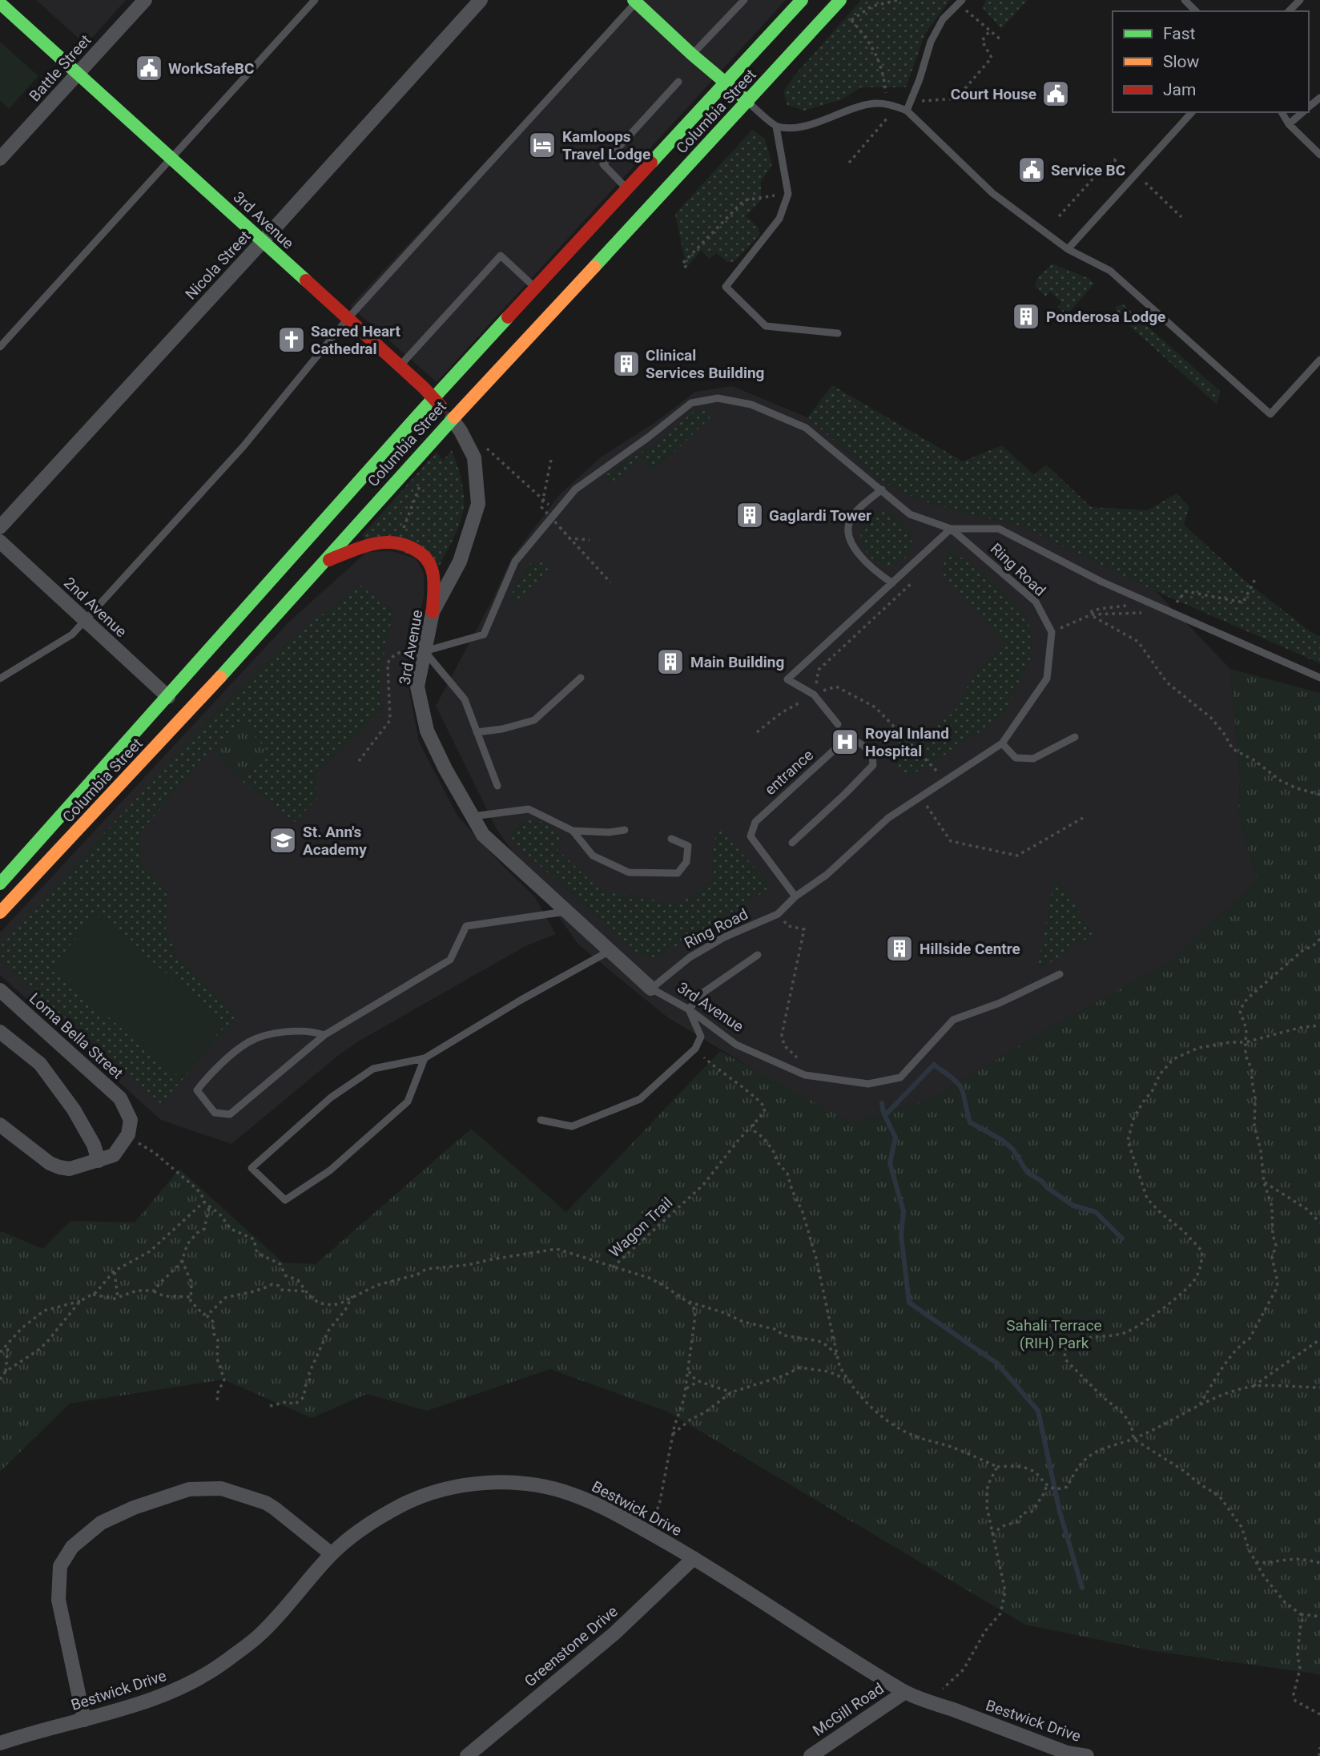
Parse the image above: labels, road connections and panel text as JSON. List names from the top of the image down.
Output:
{
  "streets": {
    "main road": ["Columbia Street", "3rd Avenue"],
    "street": [
      "Battle Street",
      "Nicola Street",
      "2nd Avenue",
      "Loma Bella Street",
      "Bestwick Drive",
      "Greenstone Drive",
      "McGill Road"
    ],
    "lane": ["Ring Road", "entrance"],
    "path": ["Wagon Trail"]
  },
  "crossings": [
    ["Battle Street", "3rd Avenue"],
    ["Columbia Street", "3rd Avenue"],
    ["Columbia Street", "2nd Avenue"],
    ["3rd Avenue", "Nicola Street"],
    ["3rd Avenue", "Ring Road"],
    ["Ring Road", "entrance"],
    ["Bestwick Drive", "Greenstone Drive"],
    ["Bestwick Drive", "McGill Road"]
  ],
  "parks": ["Sahali Terrace (RIH) Park"],
  "places": {
    "public building": ["WorkSafeBC", "Court House", "Service BC"],
    "hotel": ["Kamloops Travel Lodge"],
    "building": [
      "Ponderosa Lodge",
      "Clinical Services Building",
      "Gaglardi Tower",
      "Main Building",
      "Hillside Centre"
    ],
    "church": ["Sacred Heart Cathedral"],
    "hospital": ["Royal Inland Hospital"],
    "school or university": ["St. Ann's Academy"]
  },
  "legend": ["Fast", "Slow", "Jam"]
}
